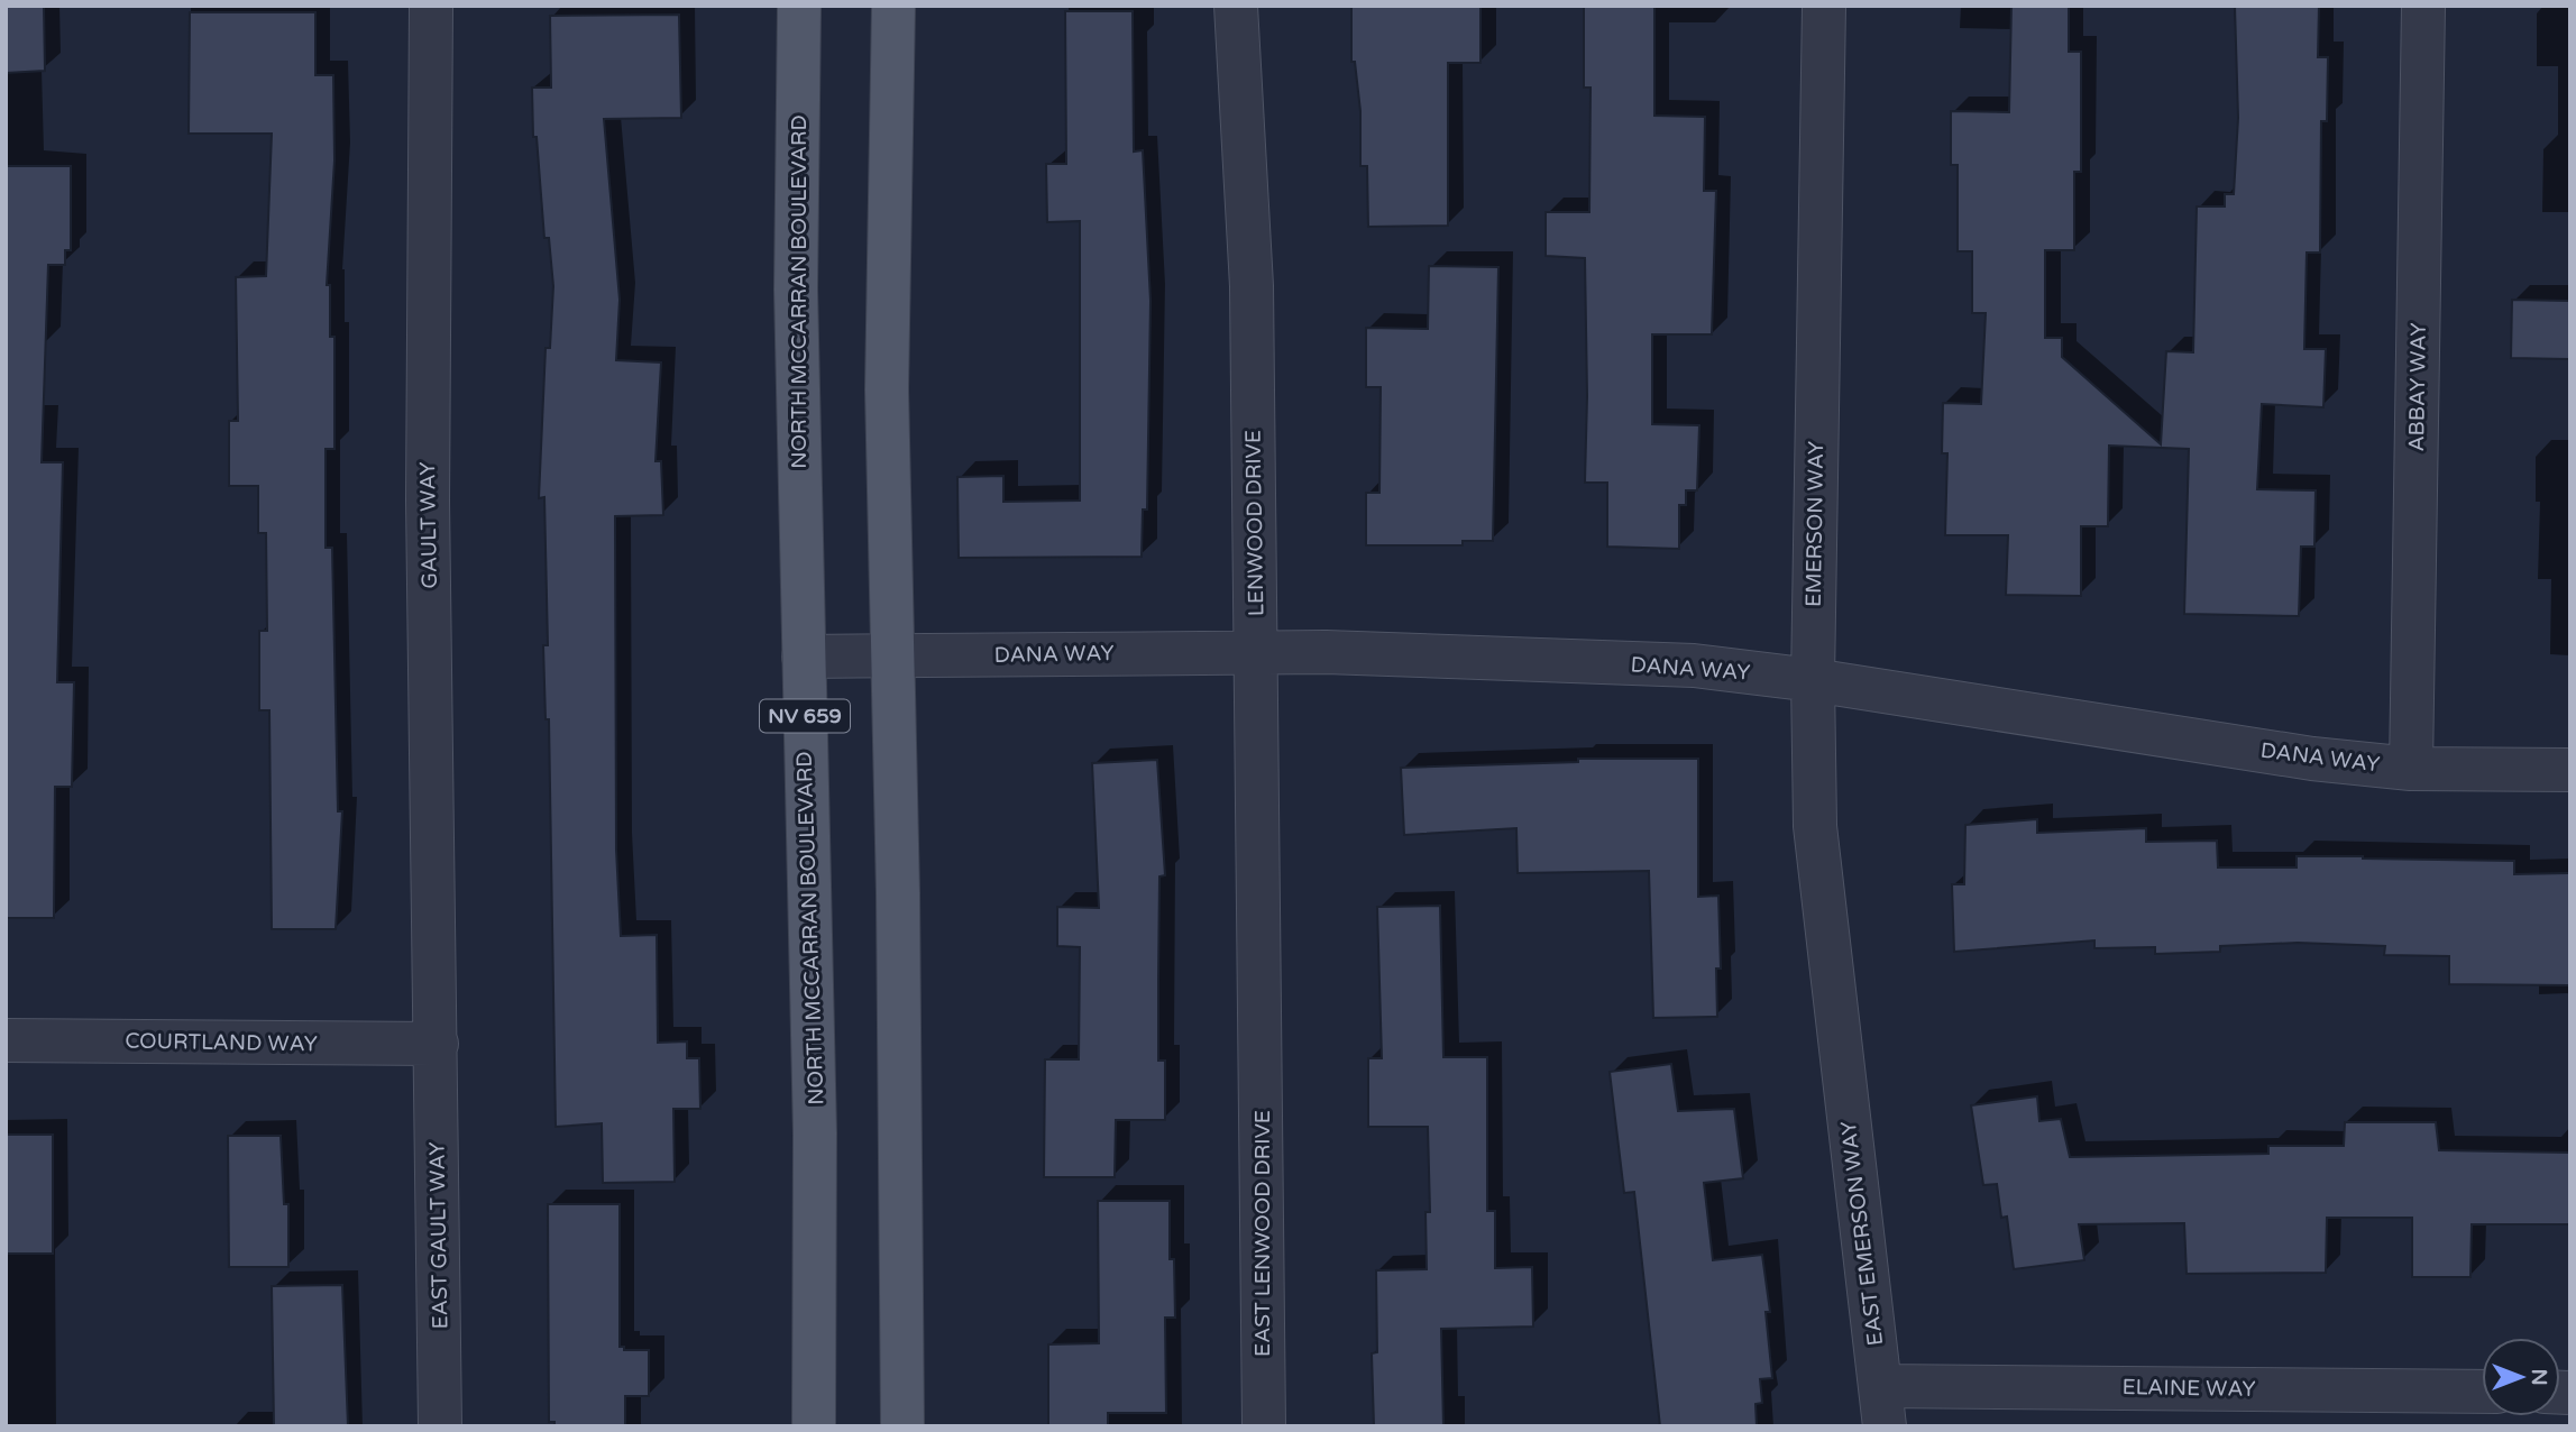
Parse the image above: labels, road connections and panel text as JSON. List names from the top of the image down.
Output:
{
  "streets": {
    "main road": ["NORTH MCCARRAN BOULEVARD", "NV 659"],
    "street": [
      "ABBAY WAY",
      "LENWOOD DRIVE",
      "EMERSON WAY",
      "GAULT WAY",
      "DANA WAY",
      "COURTLAND WAY",
      "EAST LENWOOD DRIVE",
      "EAST EMERSON WAY",
      "EAST GAULT WAY",
      "ELAINE WAY"
    ]
  },
  "crossings": [
    ["NORTH MCCARRAN BOULEVARD", "DANA WAY"],
    ["ABBAY WAY", "DANA WAY"],
    ["LENWOOD DRIVE", "DANA WAY"],
    ["LENWOOD DRIVE", "EAST LENWOOD DRIVE"],
    ["EMERSON WAY", "DANA WAY"],
    ["EMERSON WAY", "EAST EMERSON WAY"],
    ["GAULT WAY", "COURTLAND WAY"],
    ["GAULT WAY", "EAST GAULT WAY"],
    ["COURTLAND WAY", "EAST GAULT WAY"],
    ["EAST EMERSON WAY", "ELAINE WAY"]
  ],
  "north": "right"
}
